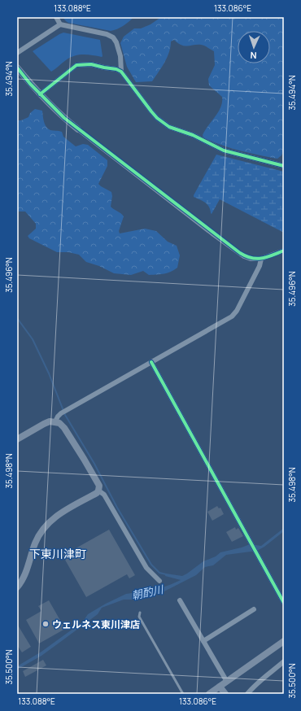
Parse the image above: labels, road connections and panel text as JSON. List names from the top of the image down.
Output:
{
  "districts": ["下東川津町"],
  "water": ["朝酌川"],
  "places": ["ウェルネス東川津店"],
  "north": "bottom",
  "coordinates": [
    "133.088°E",
    "133.086°E",
    "35.494°N",
    "35.496°N",
    "35.498°N",
    "35.500°N"
  ]
}
